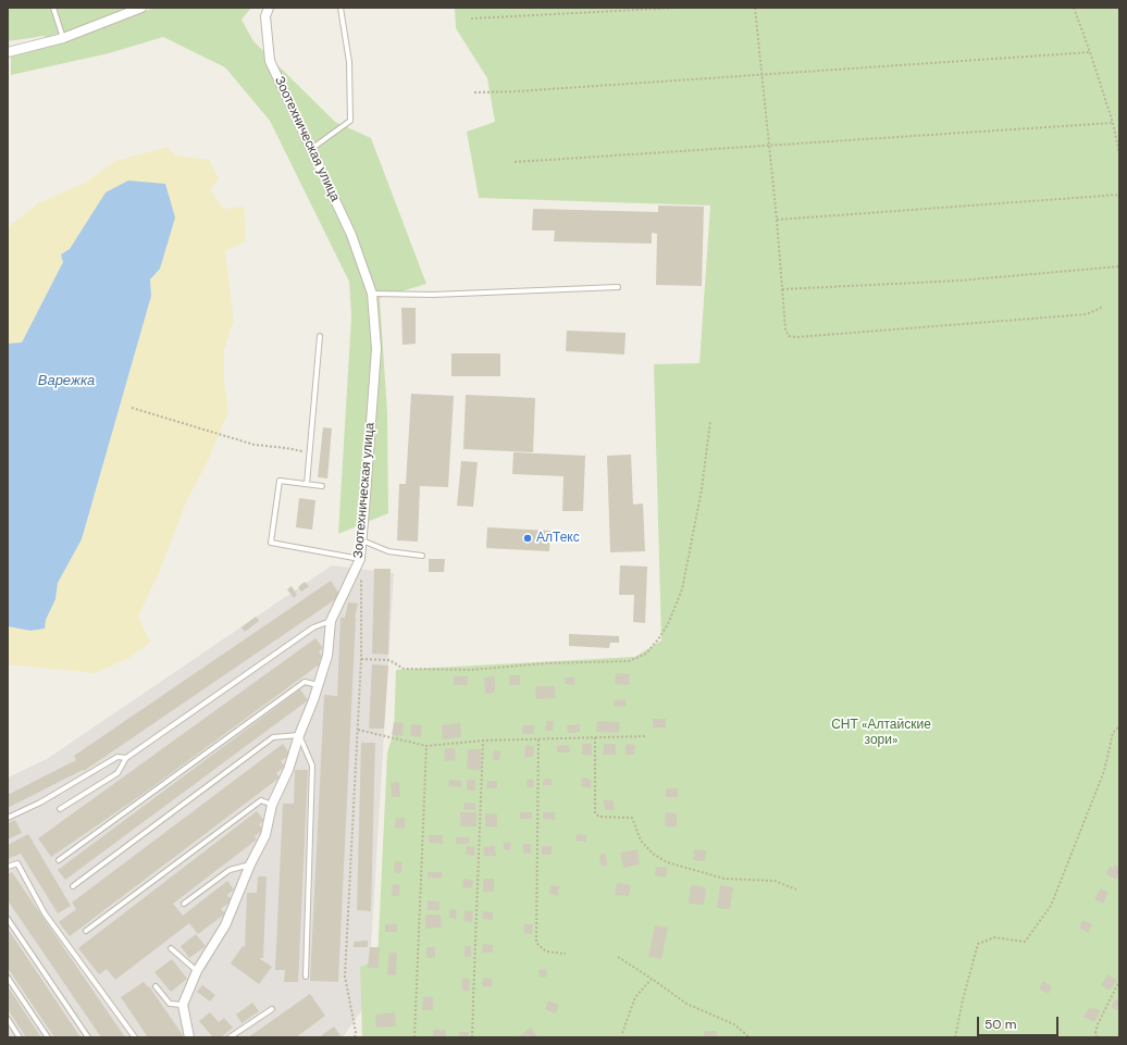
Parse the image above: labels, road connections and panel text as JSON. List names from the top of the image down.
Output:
{
  "streets": {
    "street": ["Зоотехническая улица"]
  },
  "water": ["Варежка"],
  "parks": ["СНТ «Алтайские зори»"],
  "places": ["АлТекс"],
  "scale_bar": "50 m"
}
